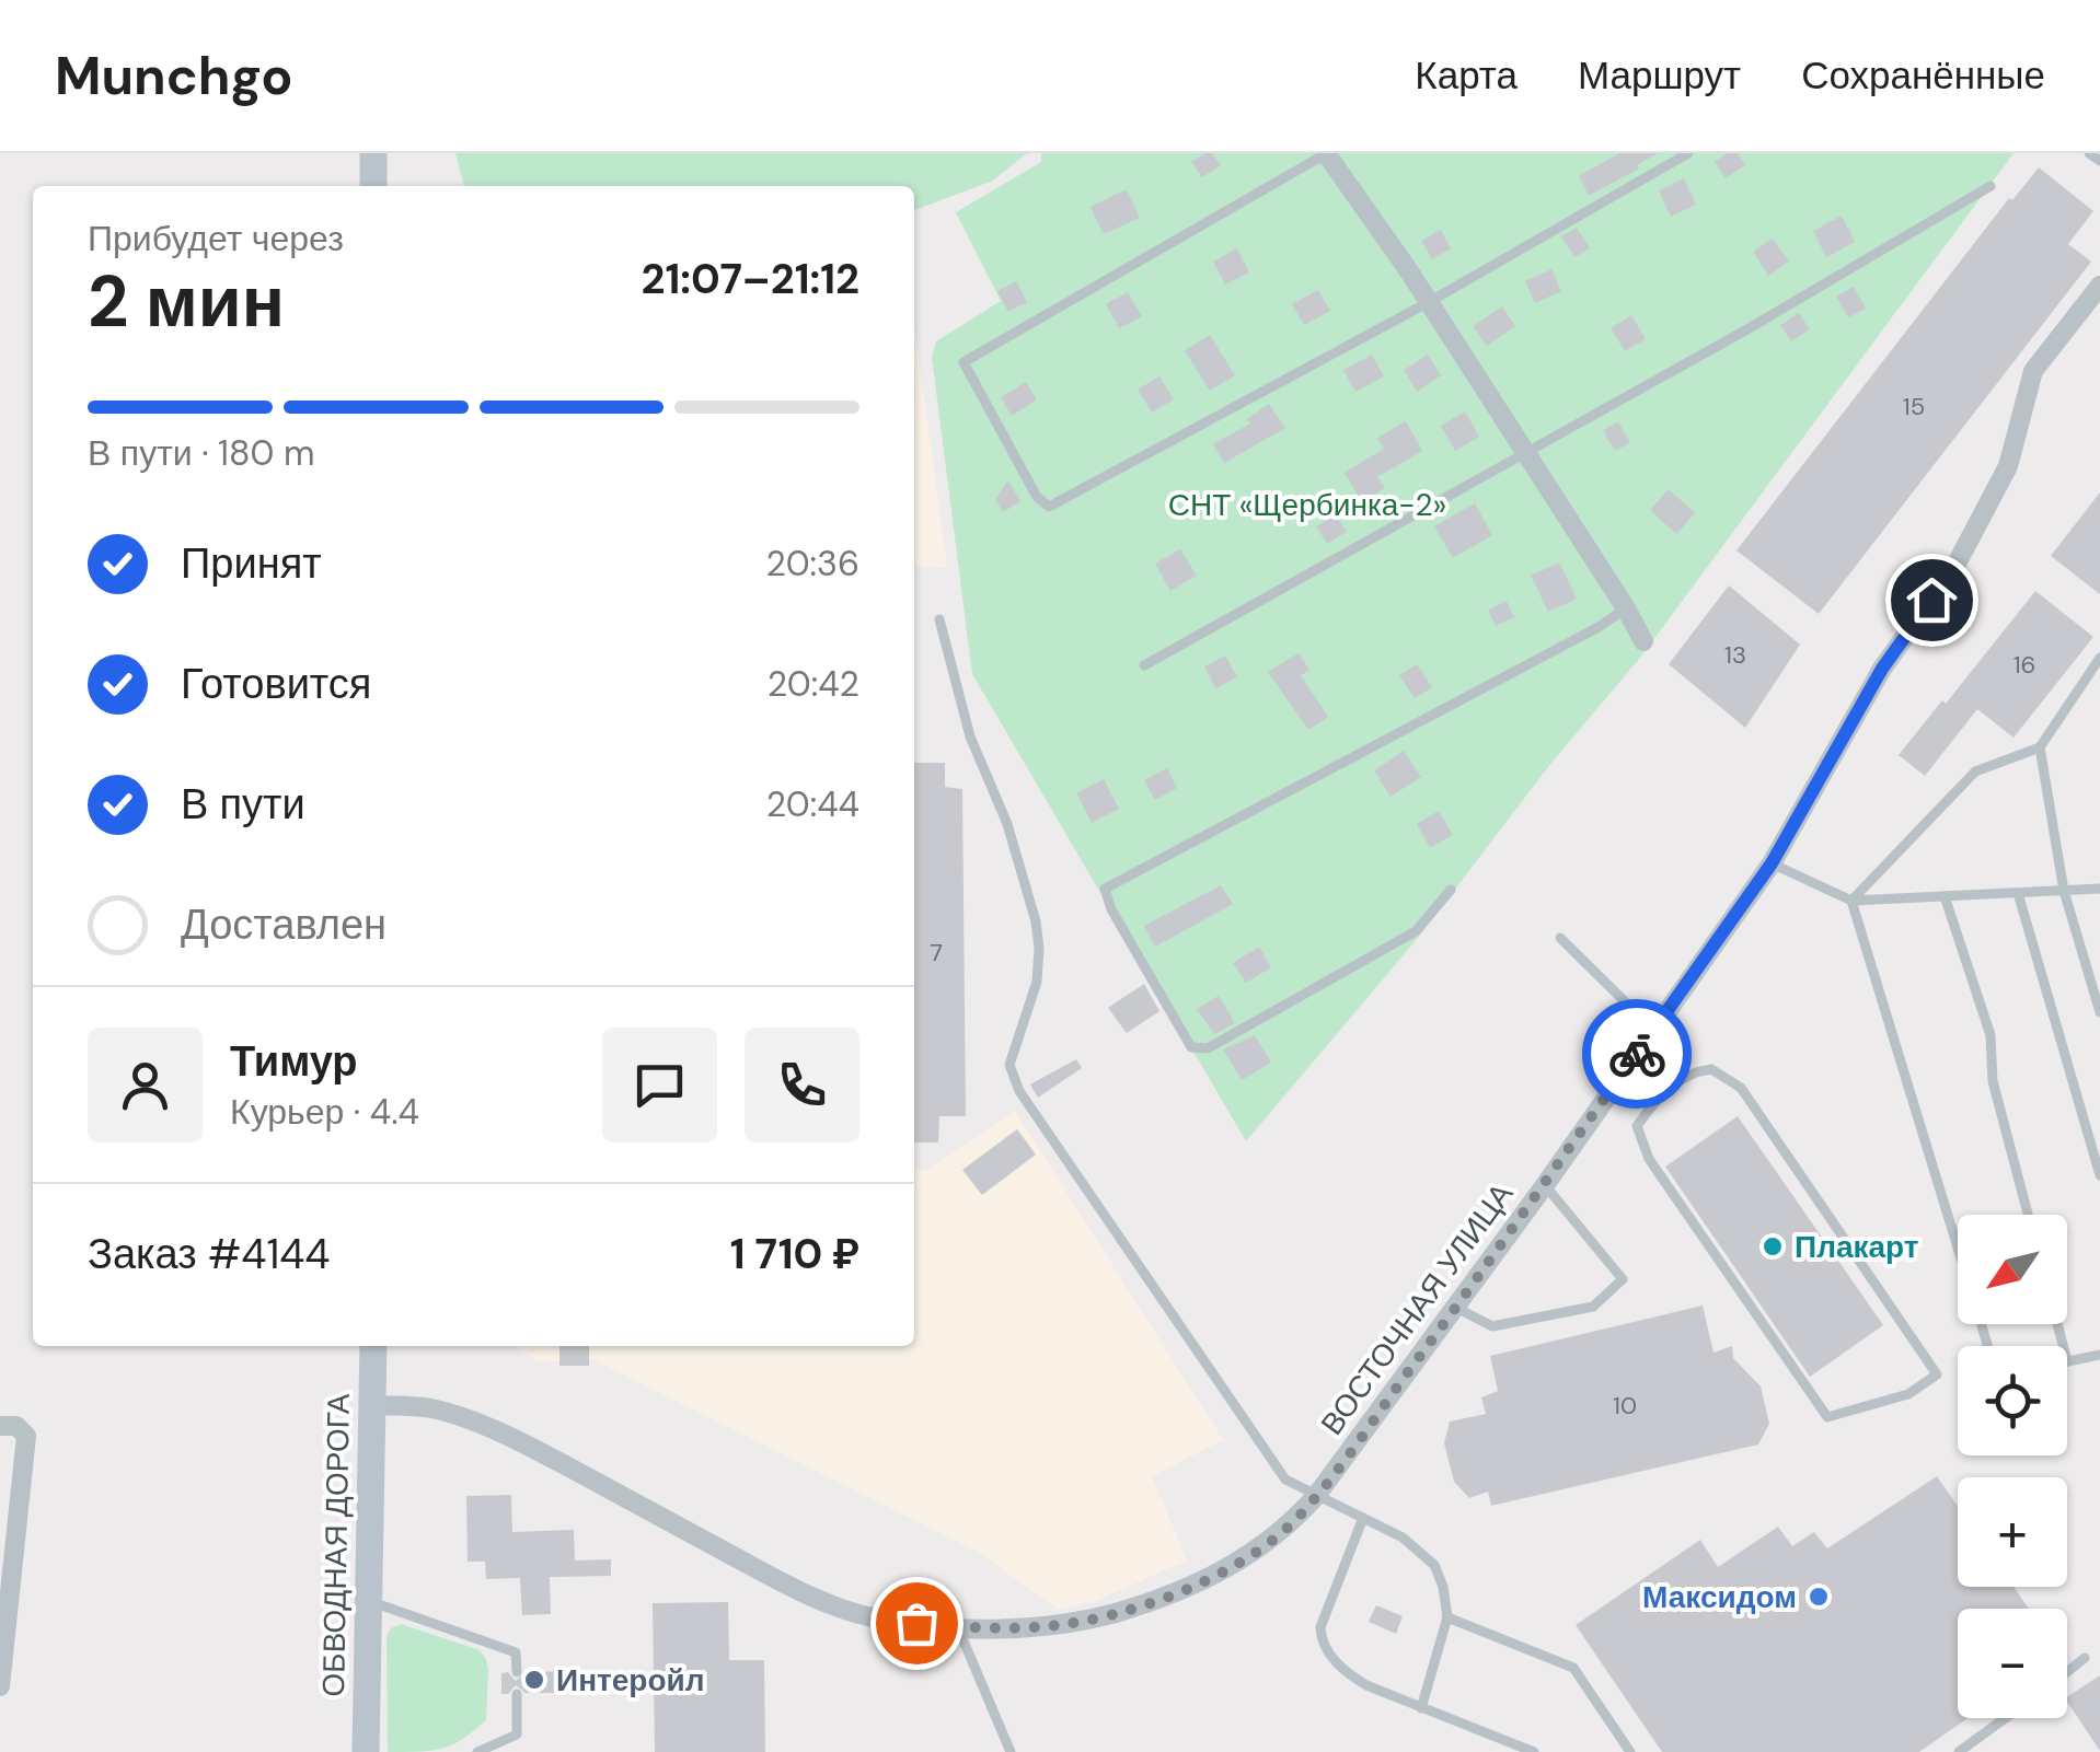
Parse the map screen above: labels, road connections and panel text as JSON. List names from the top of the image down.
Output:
{
  "streets": {
    "main road": ["ОБВОДНАЯ ДОРОГА"],
    "street": ["ВОСТОЧНАЯ УЛИЦА"]
  },
  "crossings": [
    ["ВОСТОЧНАЯ УЛИЦА", "ОБВОДНАЯ ДОРОГА"]
  ],
  "parks": ["СНТ «Щербинка-2»"],
  "places": ["Плакарт", "Максидом", "Интеройл"],
  "house_numbers": [
    "15",
    "13",
    "16",
    "7",
    "10"
  ],
  "north": "bottom left",
  "page": {
    "header": "Munchgo",
    "nav": ["Карта", "Маршрут", "Сохранённые"],
    "heading": ["2 мин", "Прибудет через", "21:07–21:12"],
    "panel": [
      "Тимур",
      "Курьер · 4.4",
      "Заказ #4144",
      "1 710 ₽"
    ],
    "bar": "В пути · 180 m",
    "list": [
      ["Принят", "20:36"],
      ["Готовится", "20:42"],
      ["В пути", "20:44"],
      "Доставлен"
    ],
    "map_buttons": ["+", "−"]
  }
}
